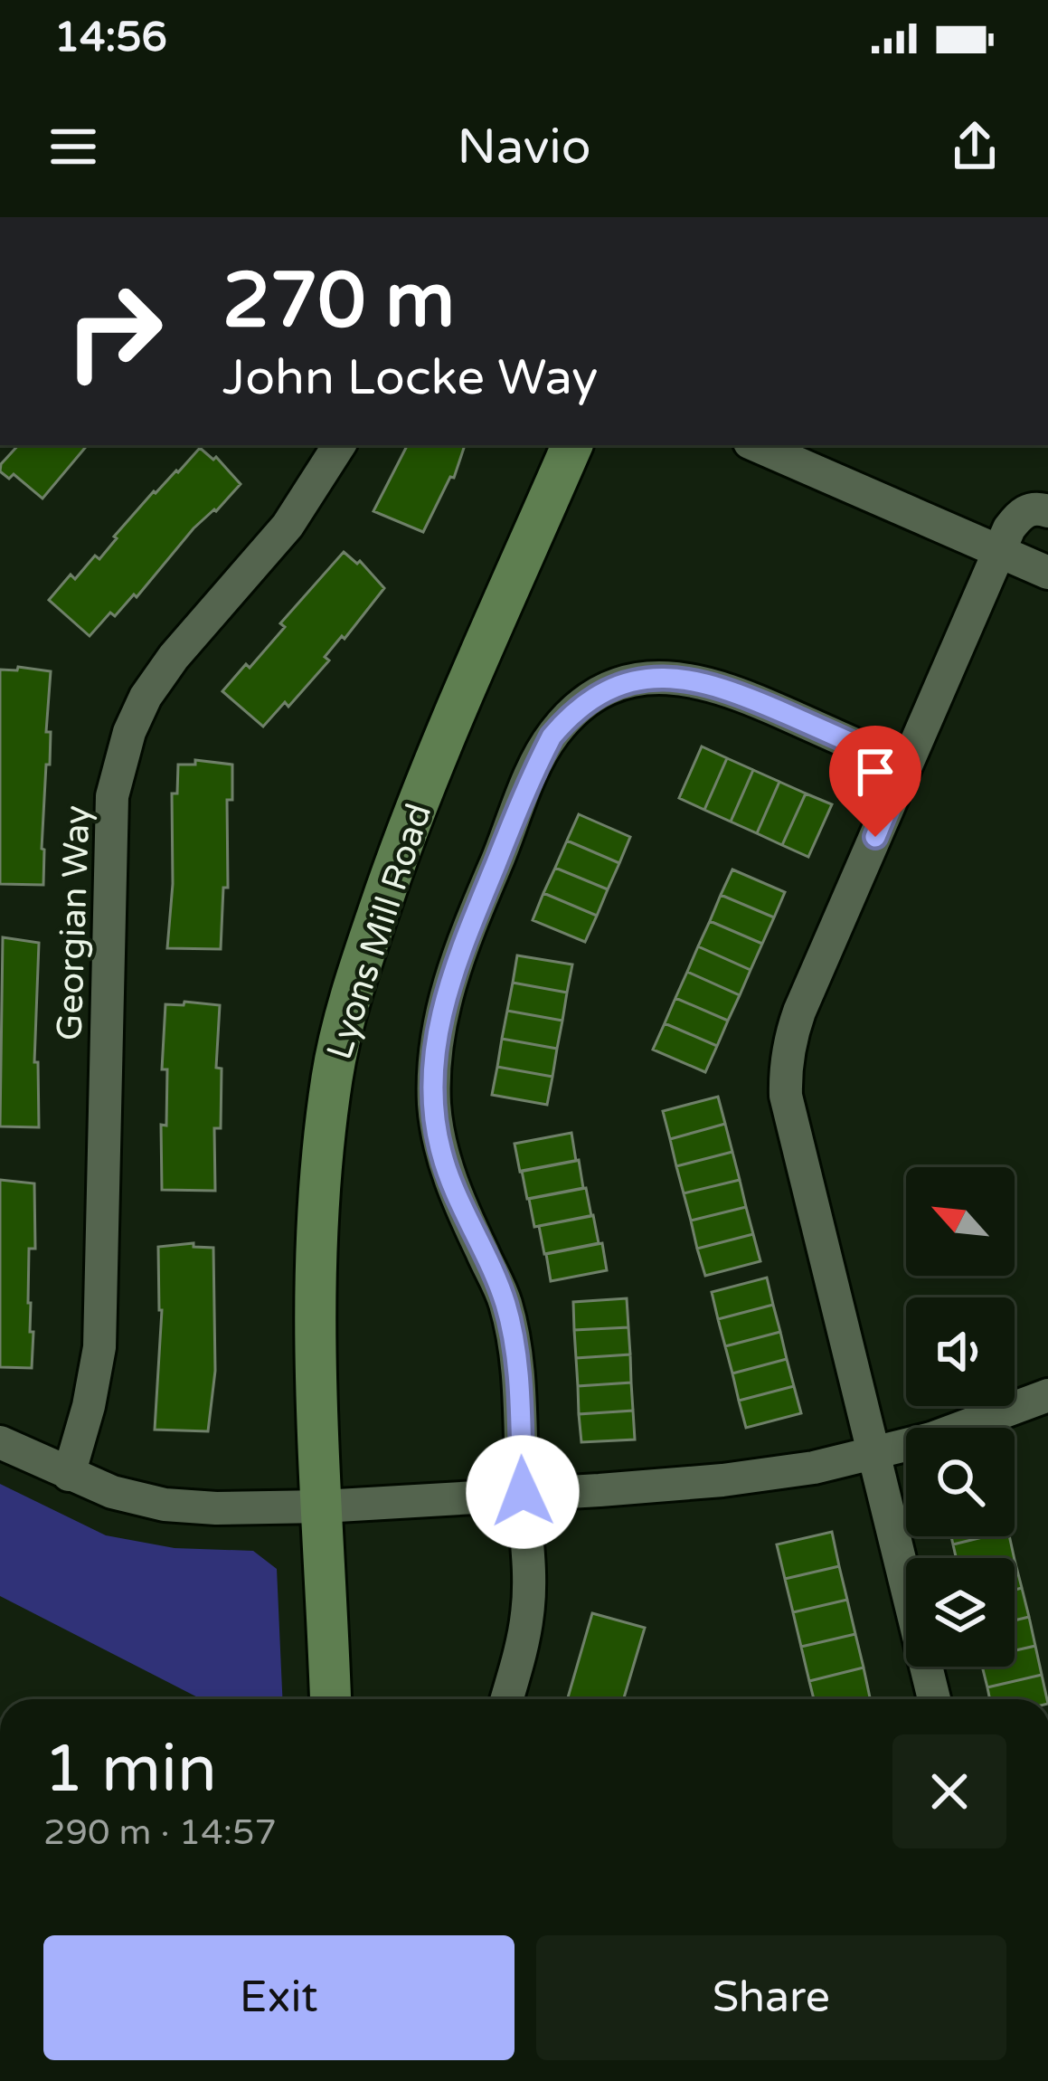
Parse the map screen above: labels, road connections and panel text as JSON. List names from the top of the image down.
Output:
{
  "streets": {
    "main road": ["Lyons Mill Road"],
    "street": ["Georgian Way"]
  },
  "north": "top left",
  "page": {
    "status": "14:56",
    "header": "Navio",
    "turn": ["270 m", "John Locke Way"],
    "heading": ["1 min", "290 m · 14:57"],
    "buttons": ["Exit", "Share"]
  }
}
